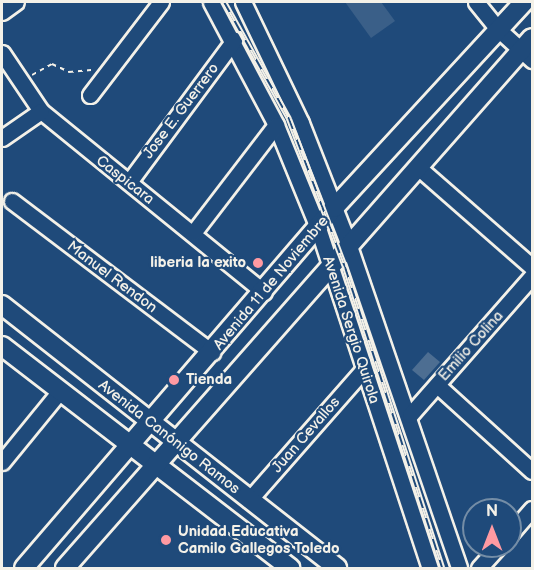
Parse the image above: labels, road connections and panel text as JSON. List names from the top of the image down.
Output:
{
  "streets": {
    "main road": ["Avenida 11 de Noviembre", "Avenida Canónigo Ramos"],
    "street": [
      "Jose E. Guerrero",
      "Caspicara",
      "Manuel Rendon",
      "Avenida Sergio Quirola",
      "Emilio Colina",
      "Juan Cevallos"
    ]
  },
  "crossings": [
    ["Jose E. Guerrero", "Caspicara"],
    ["Jose E. Guerrero", "Avenida Sergio Quirola"],
    ["Caspicara", "Avenida 11 de Noviembre"],
    ["Manuel Rendon", "Avenida 11 de Noviembre"],
    ["Avenida 11 de Noviembre", "Avenida Sergio Quirola"],
    ["Avenida 11 de Noviembre", "Avenida Canónigo Ramos"],
    ["Avenida Sergio Quirola", "Emilio Colina"],
    ["Avenida Sergio Quirola", "Juan Cevallos"],
    ["Juan Cevallos", "Avenida Canónigo Ramos"]
  ],
  "places": ["liberia la exito", "Tienda", "Unidad Educativa Camilo Gallegos Toledo"],
  "north": "top"
}
